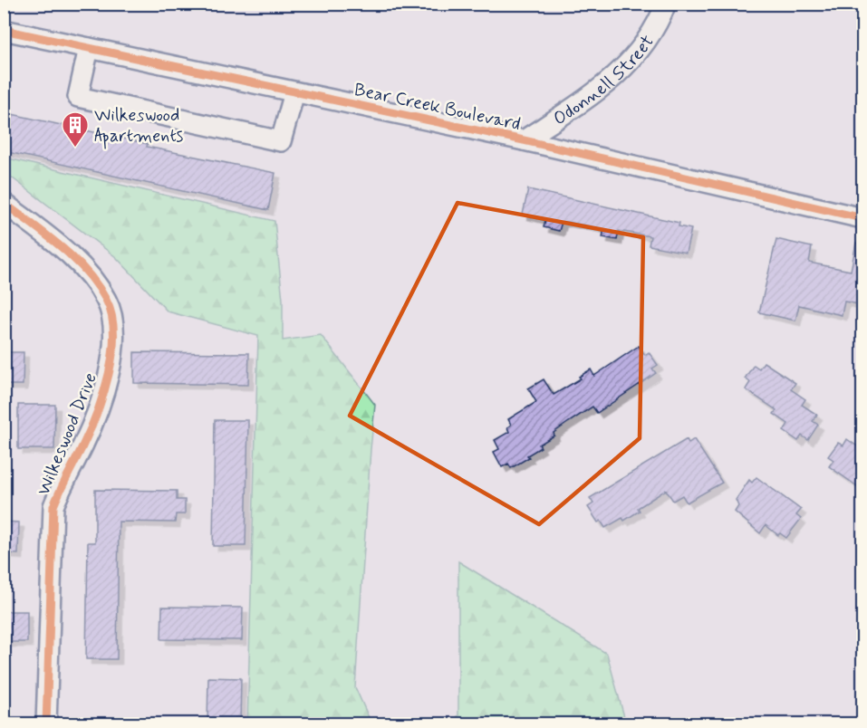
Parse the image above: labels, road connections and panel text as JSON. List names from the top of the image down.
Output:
{
  "streets": {
    "street": ["Odonnell Street", "Bear Creek Boulevard", "Wilkeswood Drive"]
  },
  "crossings": [
    ["Odonnell Street", "Bear Creek Boulevard"]
  ],
  "places": {
    "building": ["Wilkeswood Apartments"]
  }
}
